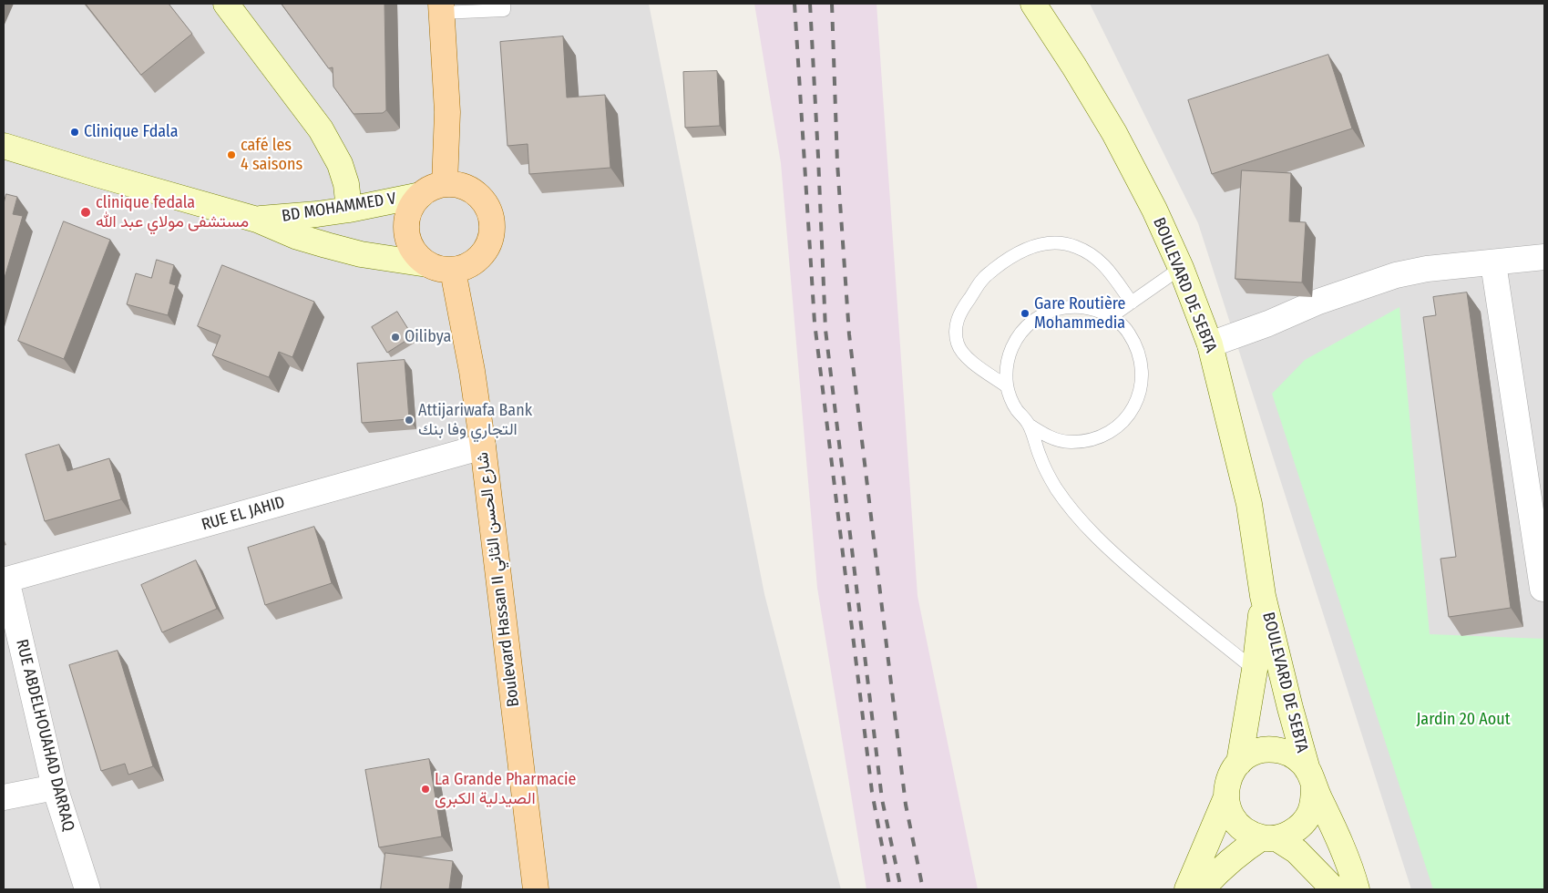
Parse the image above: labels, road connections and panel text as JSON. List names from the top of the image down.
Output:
{
  "streets": {
    "main road": ["Boulevard Hassan II شارع الحسن الثاني"],
    "street": [
      "BD MOHAMMED V",
      "BOULEVARD DE SEBTA",
      "RUE EL JAHID",
      "RUE ABDELHOUAHAD DARRAQ"
    ]
  },
  "crossings": [
    ["BD MOHAMMED V", "Boulevard Hassan II شارع الحسن الثاني"],
    ["RUE EL JAHID", "Boulevard Hassan II شارع الحسن الثاني"],
    ["RUE EL JAHID", "RUE ABDELHOUAHAD DARRAQ"]
  ],
  "parks": ["Jardin 20 Aout"],
  "places": [
    "Clinique Fdala",
    "café les 4 saisons",
    "clinique fedala مستشفى مولاي عبد الله",
    "Gare Routière Mohammedia",
    "Oilibya",
    "Attijariwafa Bank التجاري وفا بنك",
    "La Grande Pharmacie الصيدلية الكبرى"
  ]
}
